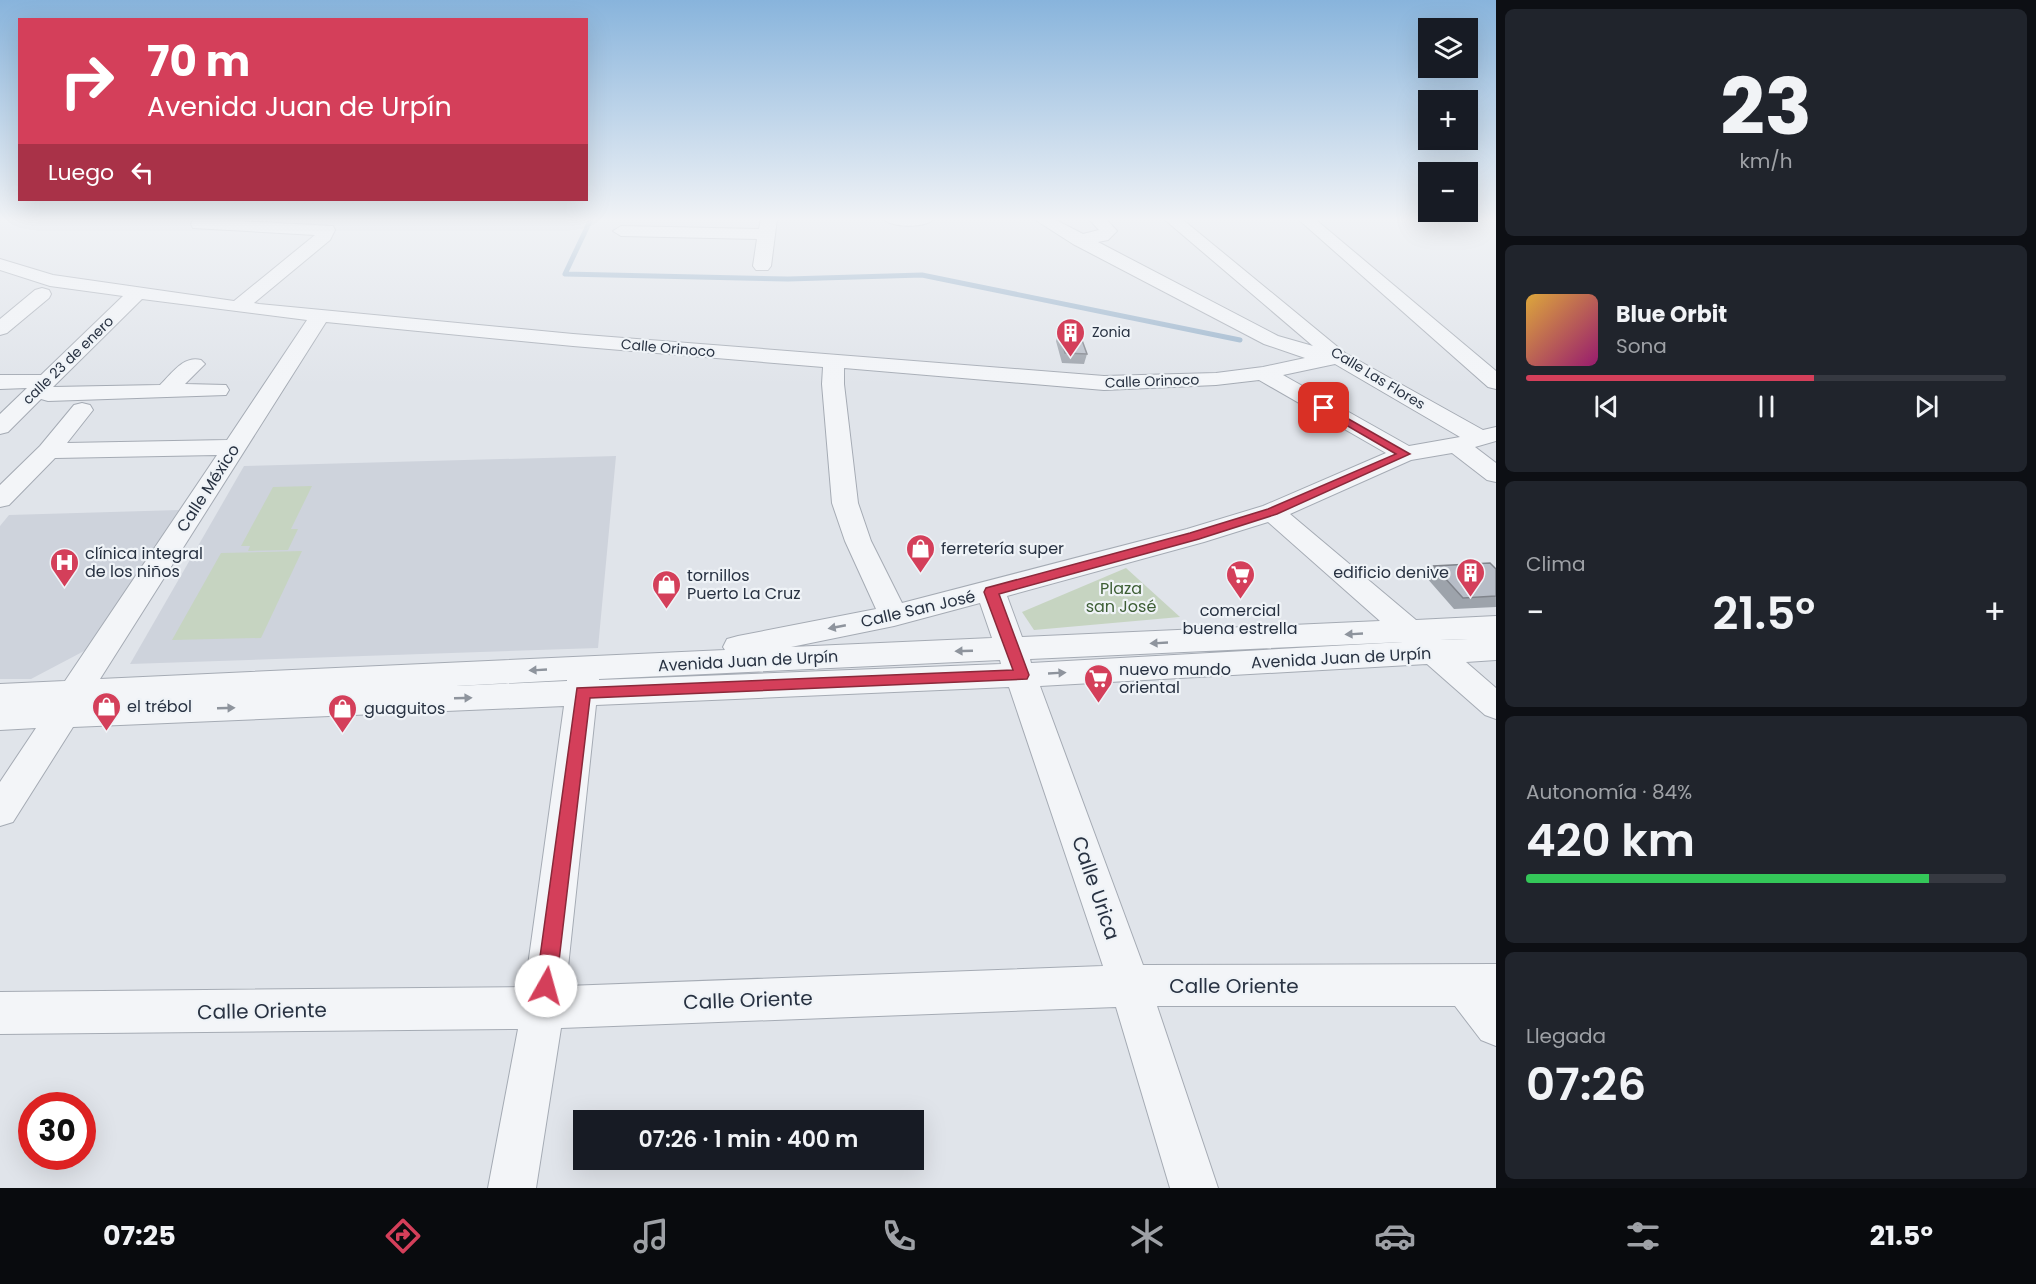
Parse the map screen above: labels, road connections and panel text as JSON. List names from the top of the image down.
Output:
{
  "streets": {
    "street": [
      "Calle Orinoco",
      "calle 23 de enero",
      "Calle Las Flores",
      "Calle México",
      "Calle San José",
      "Avenida Juan de Urpín",
      "Calle Urica",
      "Calle Oriente"
    ]
  },
  "crossings": [
    ["Calle Orinoco", "calle 23 de enero"],
    ["Calle Orinoco", "Calle Las Flores"],
    ["Calle Orinoco", "Calle México"],
    ["Calle Las Flores", "Calle San José"],
    ["Calle México", "Avenida Juan de Urpín"],
    ["Calle San José", "Avenida Juan de Urpín"],
    ["Calle San José", "Calle Urica"],
    ["Avenida Juan de Urpín", "Calle Urica"],
    ["Calle Urica", "Calle Oriente"]
  ],
  "parks": ["Plaza san José"],
  "places": {
    "building": ["Zonia", "edificio denive"],
    "shop": [
      "ferretería super",
      "tornillos Puerto La Cruz",
      "el trébol",
      "guaguitos"
    ],
    "hospital": ["clínica integral de los niños"],
    "supermarket": ["comercial buena estrella", "nuevo mundo oriental"]
  },
  "page": {
    "tile": [
      ["23", "km/h"],
      "Clima",
      ["Autonomía · 84%", "420 km"],
      ["Llegada", "07:26"]
    ],
    "map_buttons": ["+", "−"],
    "turn": ["70 m", "Avenida Juan de Urpín"],
    "then": "Luego",
    "song": ["Blue Orbit", "Sona"],
    "heat": ["−", "21.5°", "+"],
    "limit": "30",
    "trip": "07:26 · 1 min · 400 m",
    "tabs": ["07:25", "21.5°"]
  }
}
